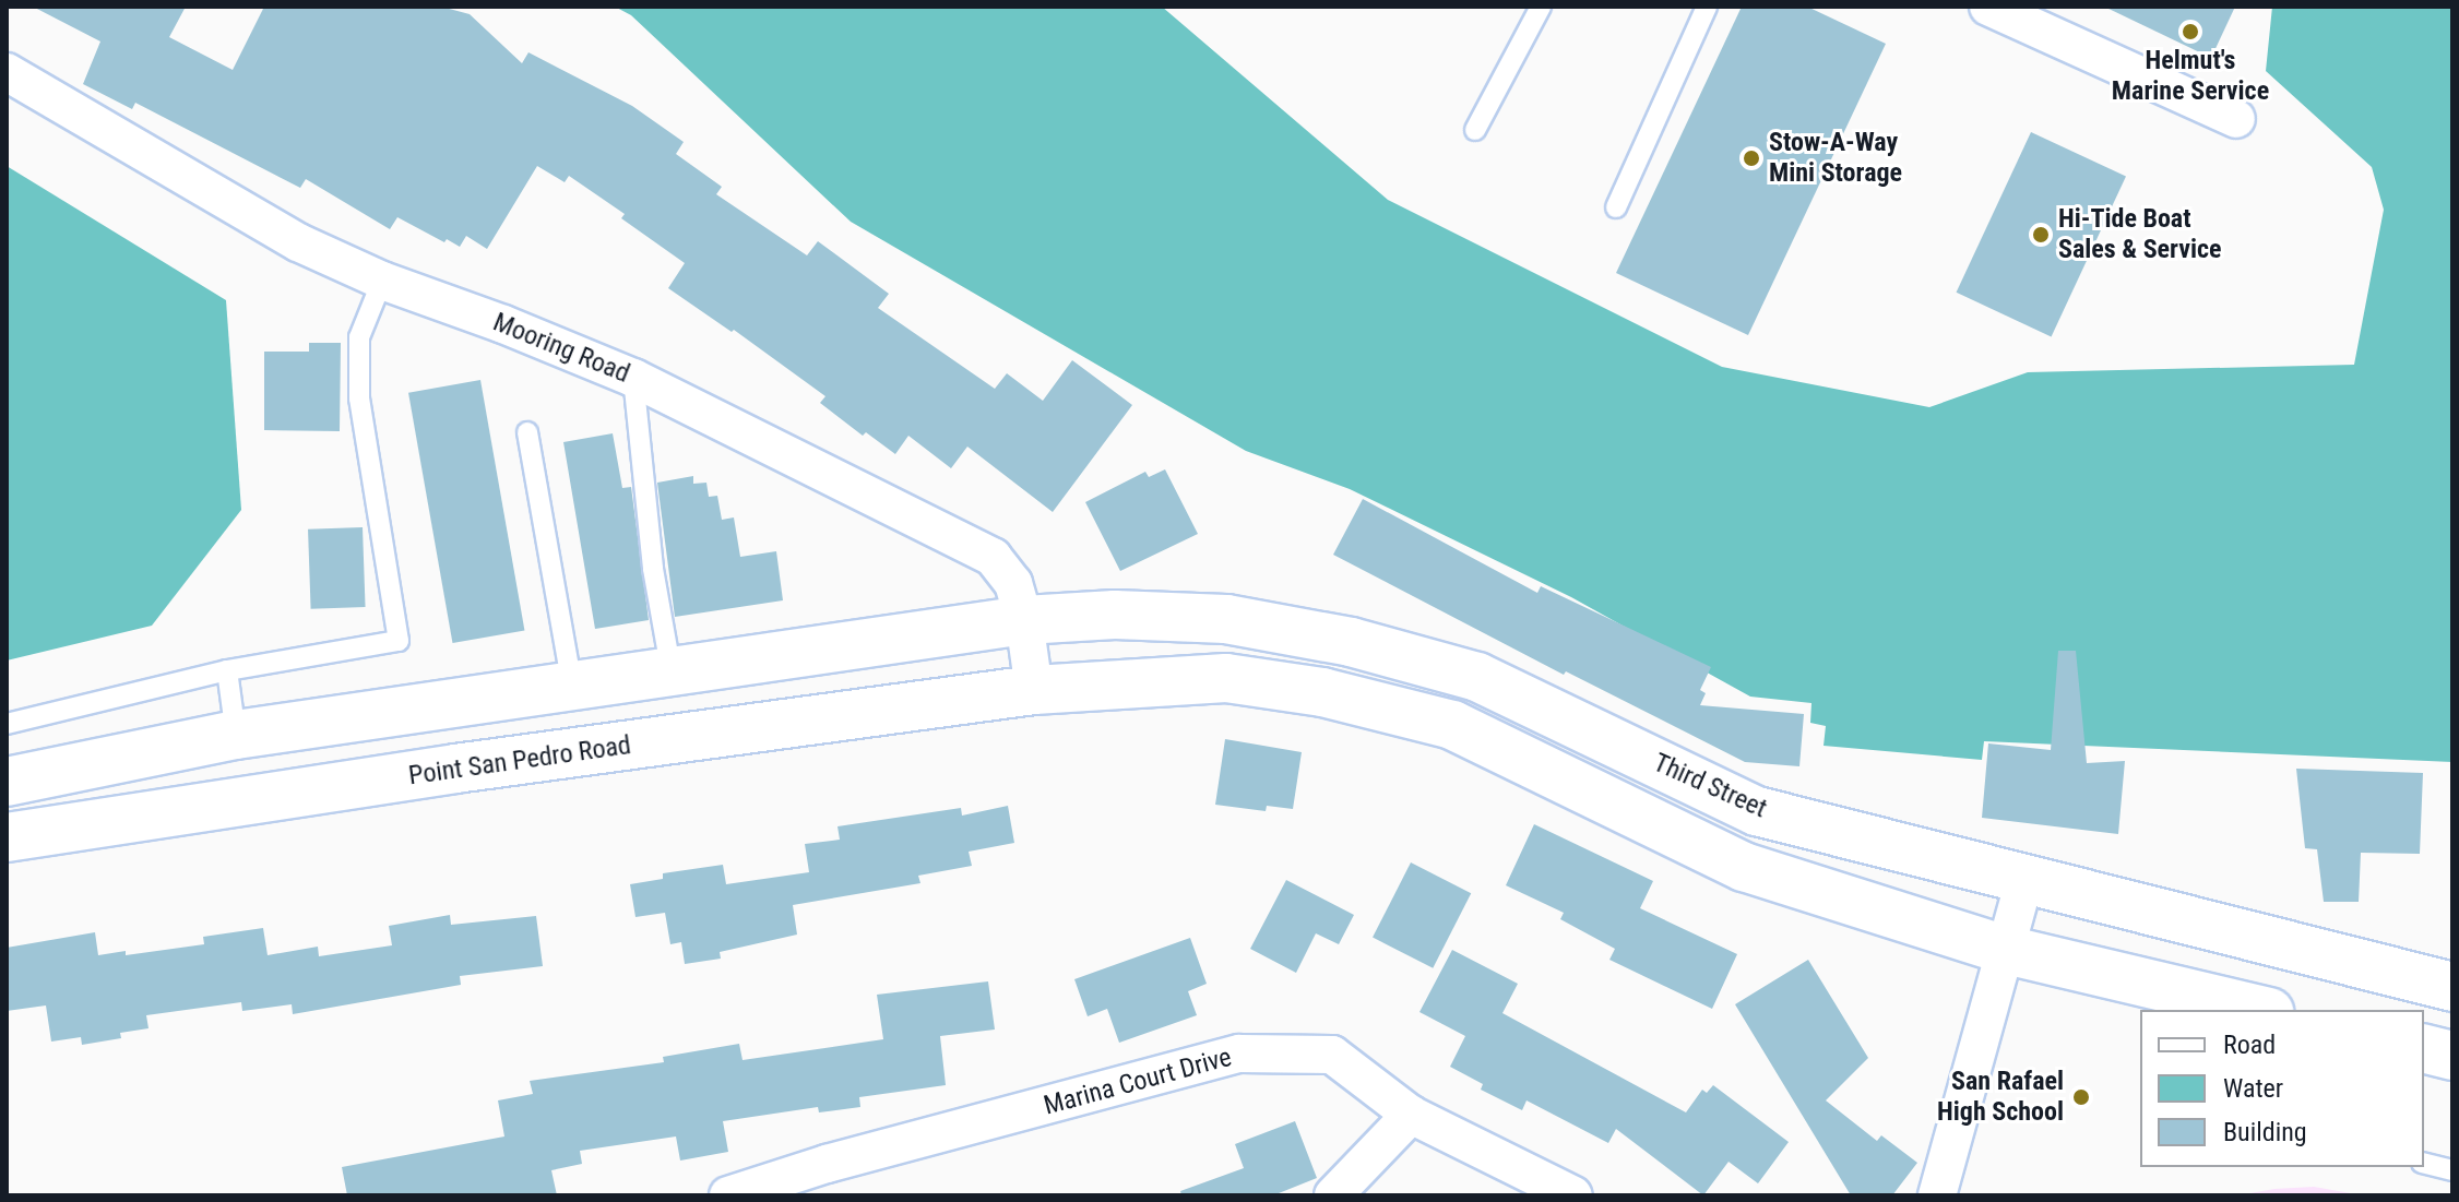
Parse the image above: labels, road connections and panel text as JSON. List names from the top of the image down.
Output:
{
  "streets": {
    "main road": ["Point San Pedro Road", "Third Street"],
    "street": ["Mooring Road", "Marina Court Drive"]
  },
  "crossings": [
    ["Mooring Road", "Point San Pedro Road"],
    ["Mooring Road", "Third Street"]
  ],
  "places": [
    "Helmut's Marine Service",
    "Stow-A-Way Mini Storage",
    "Hi-Tide Boat Sales & Service",
    "San Rafael High School"
  ],
  "legend": ["Road", "Water", "Building"]
}
